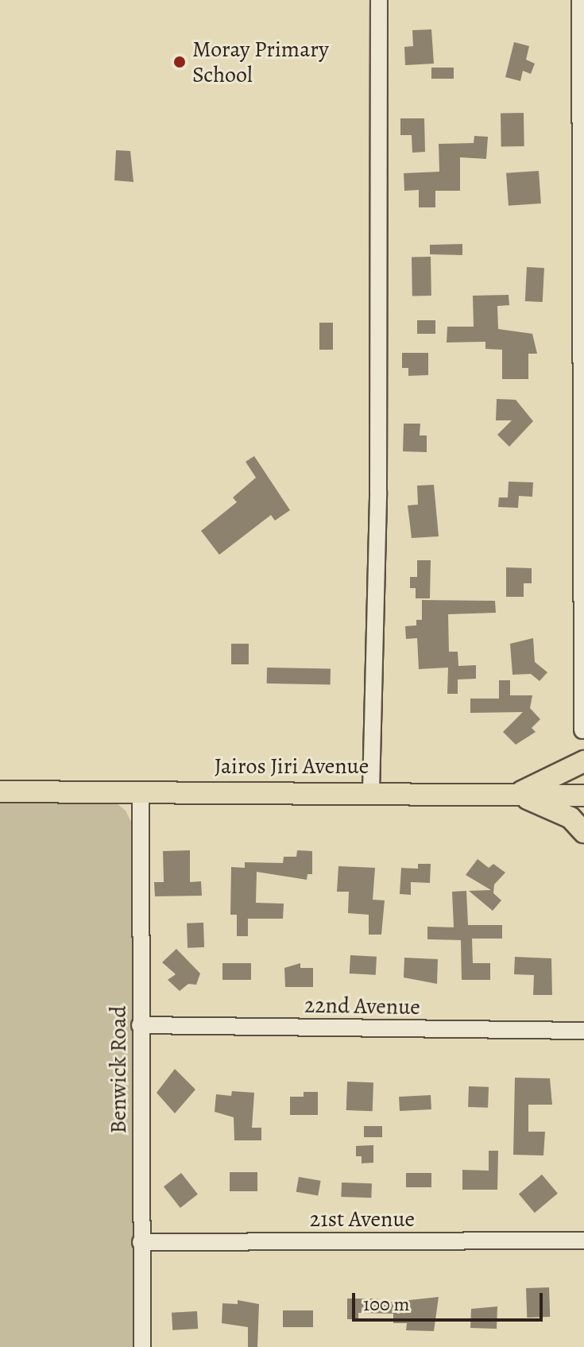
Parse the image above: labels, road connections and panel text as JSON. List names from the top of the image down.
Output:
{
  "streets": {
    "main road": ["Jairos Jiri Avenue"],
    "street": ["22nd Avenue", "Benwick Road", "21st Avenue"]
  },
  "crossings": [
    ["Jairos Jiri Avenue", "Benwick Road"],
    ["22nd Avenue", "Benwick Road"],
    ["Benwick Road", "21st Avenue"]
  ],
  "places": ["Moray Primary School"],
  "scale_bar": "100 m"
}
